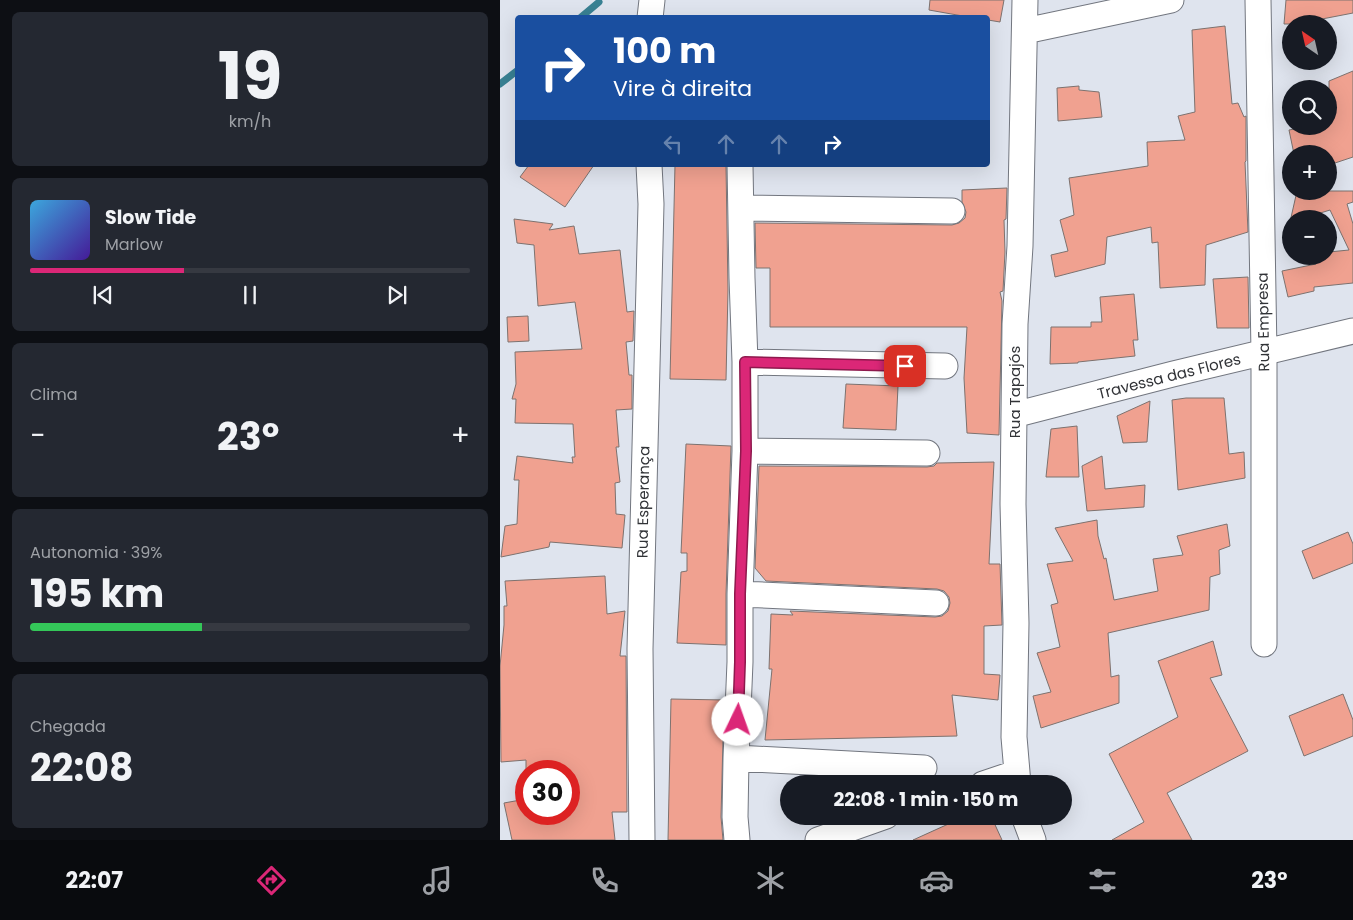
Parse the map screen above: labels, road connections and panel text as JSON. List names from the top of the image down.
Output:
{
  "streets": {
    "street": [
      "Rua Empresa",
      "Travessa das Flores",
      "Rua Tapajós",
      "Rua Esperança"
    ]
  },
  "crossings": [
    ["Rua Empresa", "Travessa das Flores"],
    ["Travessa das Flores", "Rua Tapajós"]
  ],
  "north": "top left",
  "page": {
    "tile": [
      ["19", "km/h"],
      "Clima",
      ["Autonomia · 39%", "195 km"],
      ["Chegada", "22:08"]
    ],
    "map_buttons": ["+", "−"],
    "turn": ["100 m", "Vire à direita"],
    "song": ["Slow Tide", "Marlow"],
    "heat": ["−", "23°", "+"],
    "limit": "30",
    "trip": "22:08 · 1 min · 150 m",
    "tabs": ["22:07", "23°"]
  }
}
